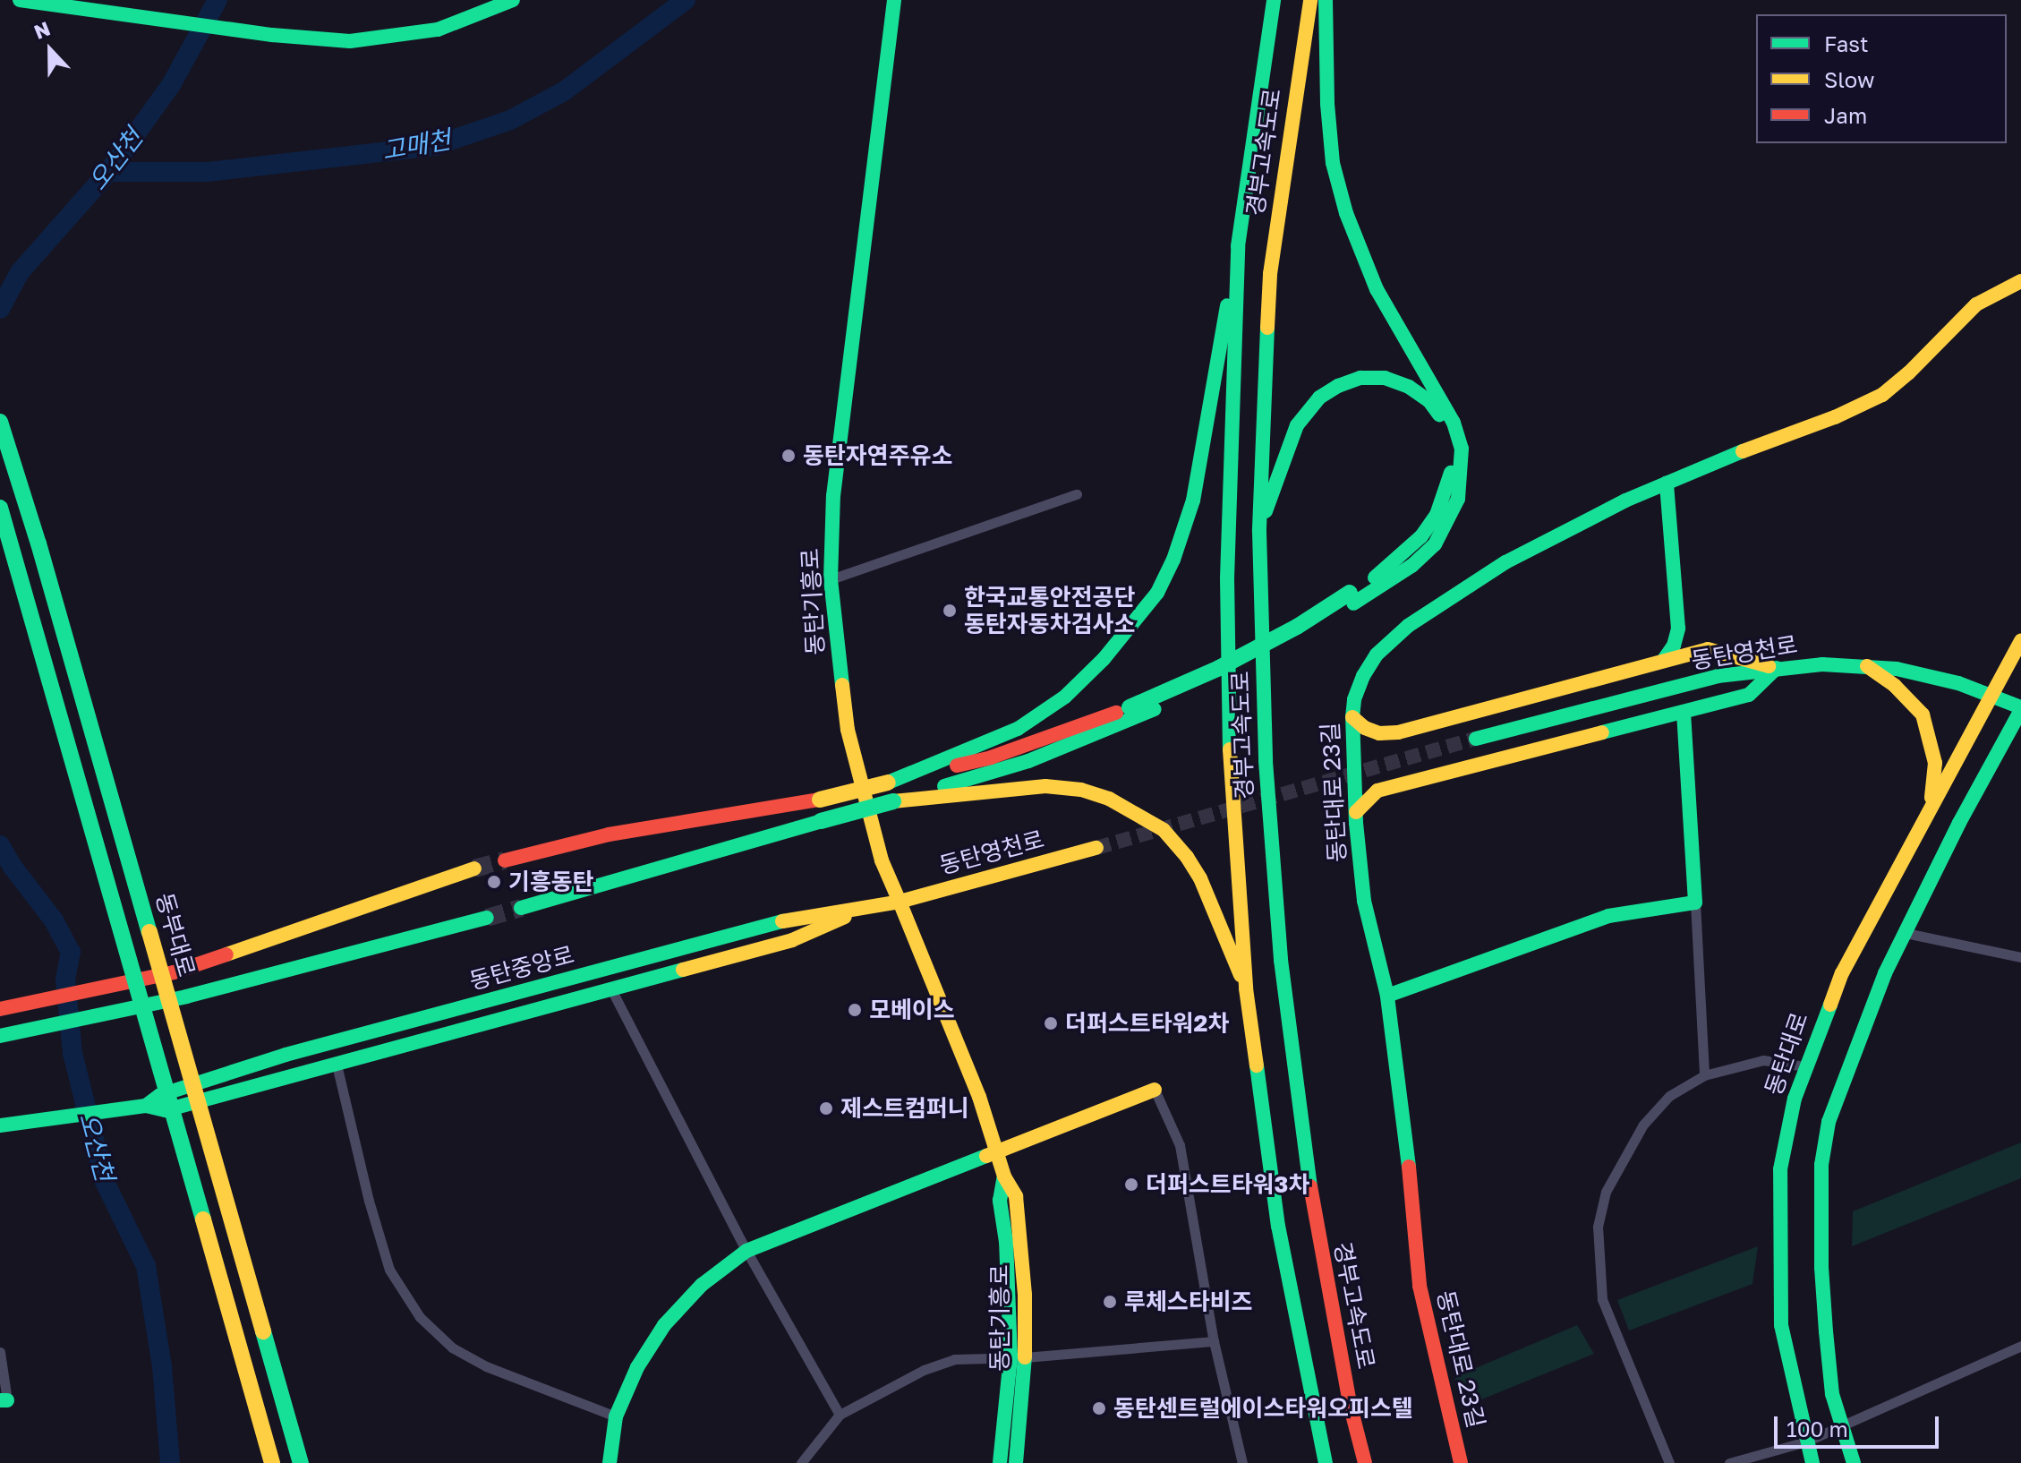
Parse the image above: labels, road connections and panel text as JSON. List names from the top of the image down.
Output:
{
  "streets": {
    "main road": [
      "경부고속도로",
      "동탄기흥로",
      "동탄영천로",
      "동탄대로 23길",
      "동부대로",
      "동탄중앙로",
      "동탄대로"
    ]
  },
  "crossings": [
    ["동탄기흥로", "동탄영천로"],
    ["동탄기흥로", "동탄중앙로"],
    ["동탄영천로", "동탄중앙로"],
    ["동탄영천로", "동탄대로"]
  ],
  "water": ["고매천", "오산천"],
  "places": [
    "동탄자연주유소",
    "한국교통안전공단 동탄자동차검사소",
    "기흥동탄",
    "모베이스",
    "더퍼스트타워2차",
    "제스트컴퍼니",
    "더퍼스트타워3차",
    "루체스타비즈",
    "동탄센트럴에이스타워오피스텔"
  ],
  "legend": ["Fast", "Slow", "Jam"],
  "scale_bar": "100 m",
  "north": "top"
}
